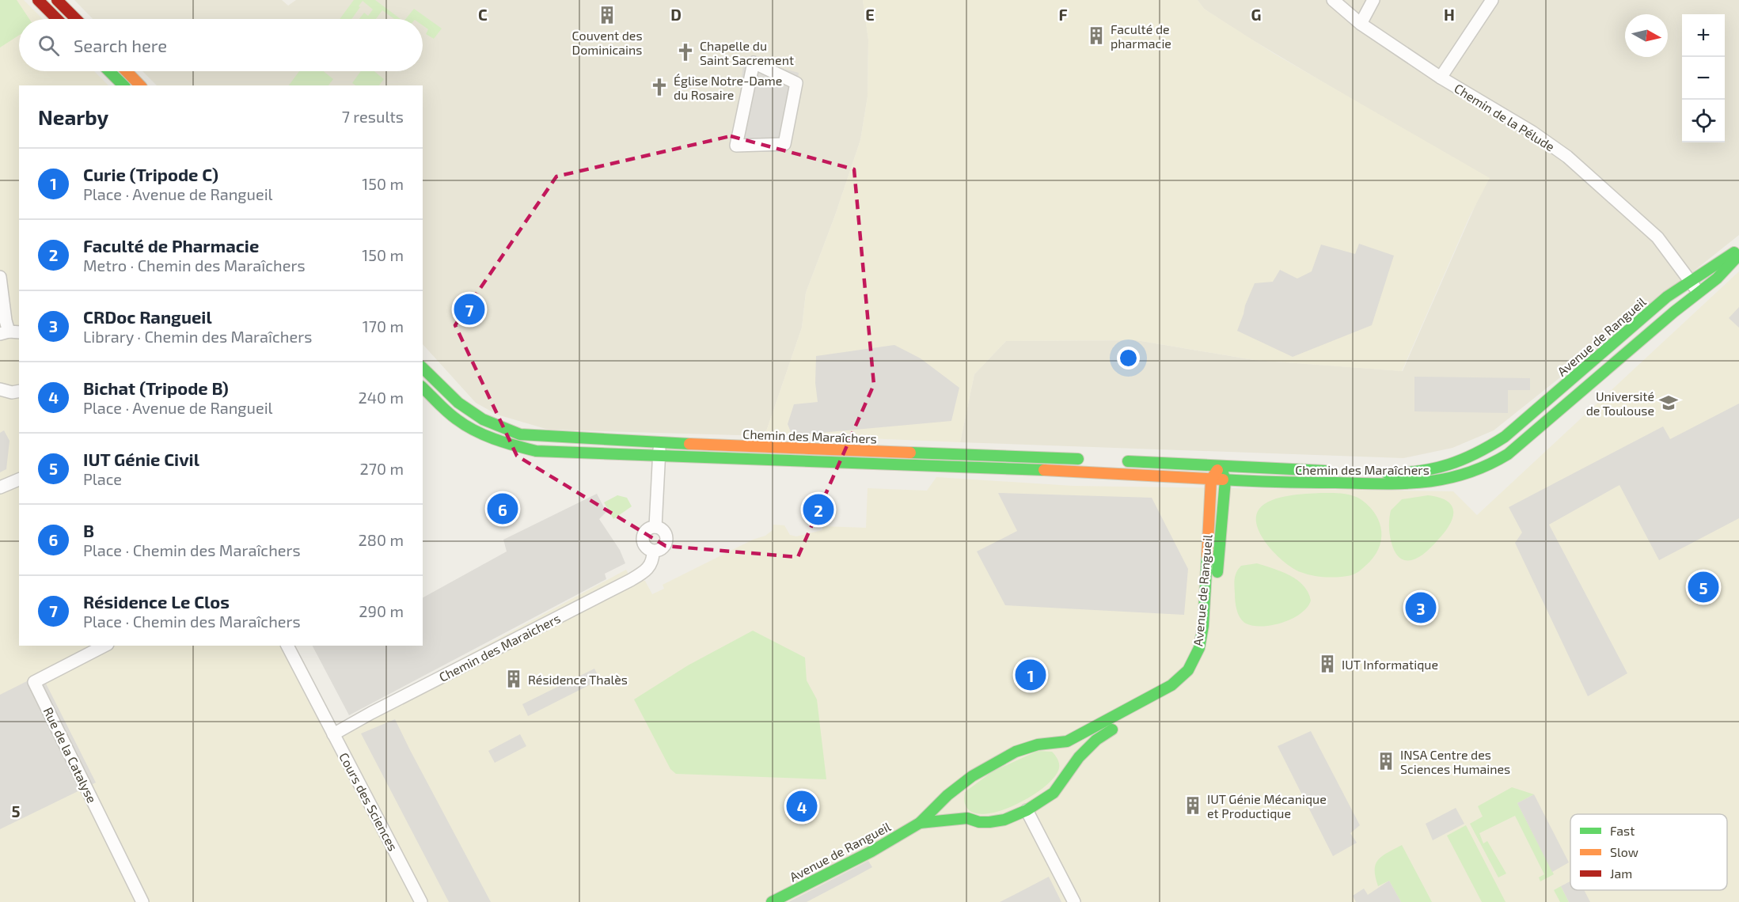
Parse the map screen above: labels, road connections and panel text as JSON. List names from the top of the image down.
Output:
{
  "streets": {
    "street": [
      "Chemin de la Pélude",
      "Avenue de Rangueil",
      "Chemin des Maraîchers",
      "Chemin des Maraichers",
      "Rue de la Catalyse",
      "Cours des Sciences"
    ]
  },
  "crossings": [
    ["Chemin de la Pélude", "Avenue de Rangueil"],
    ["Chemin de la Pélude", "Chemin des Maraîchers"],
    ["Avenue de Rangueil", "Chemin des Maraîchers"],
    ["Chemin des Maraichers", "Cours des Sciences"]
  ],
  "places": {
    "building": [
      "Couvent des Dominicains",
      "Faculté de pharmacie",
      "IUT Informatique",
      "Résidence Thalès",
      "INSA Centre des Sciences Humaines",
      "IUT Génie Mécanique et Productique"
    ],
    "church": ["Chapelle du Saint Sacrement", "Église Notre-Dame du Rosaire"],
    "school or university": ["Université de Toulouse"]
  },
  "legend": ["Fast", "Slow", "Jam"],
  "north": "right",
  "page": {
    "map_buttons": ["+", "−"],
    "search": "Search here",
    "heading": ["Nearby", "7 results"],
    "list": [
      {
        "mark": "1",
        "name": "Curie (Tripode C)",
        "note": "Place · Avenue de Rangueil",
        "value": "150 m"
      },
      {
        "mark": "2",
        "name": "Faculté de Pharmacie",
        "note": "Metro · Chemin des Maraîchers",
        "value": "150 m"
      },
      {
        "mark": "3",
        "name": "CRDoc Rangueil",
        "note": "Library · Chemin des Maraîchers",
        "value": "170 m"
      },
      {
        "mark": "4",
        "name": "Bichat (Tripode B)",
        "note": "Place · Avenue de Rangueil",
        "value": "240 m"
      },
      {
        "mark": "5",
        "name": "IUT Génie Civil",
        "note": "Place",
        "value": "270 m"
      },
      {
        "mark": "6",
        "name": "B",
        "note": "Place · Chemin des Maraîchers",
        "value": "280 m"
      },
      {
        "mark": "7",
        "name": "Résidence Le Clos",
        "note": "Place · Chemin des Maraîchers",
        "value": "290 m"
      }
    ],
    "pins": [
      "7",
      "6",
      "2",
      "5",
      "3",
      "1",
      "4"
    ]
  },
  "grid": {
    "columns": [
      "C",
      "D",
      "E",
      "F",
      "G",
      "H"
    ],
    "rows": ["5"]
  }
}
